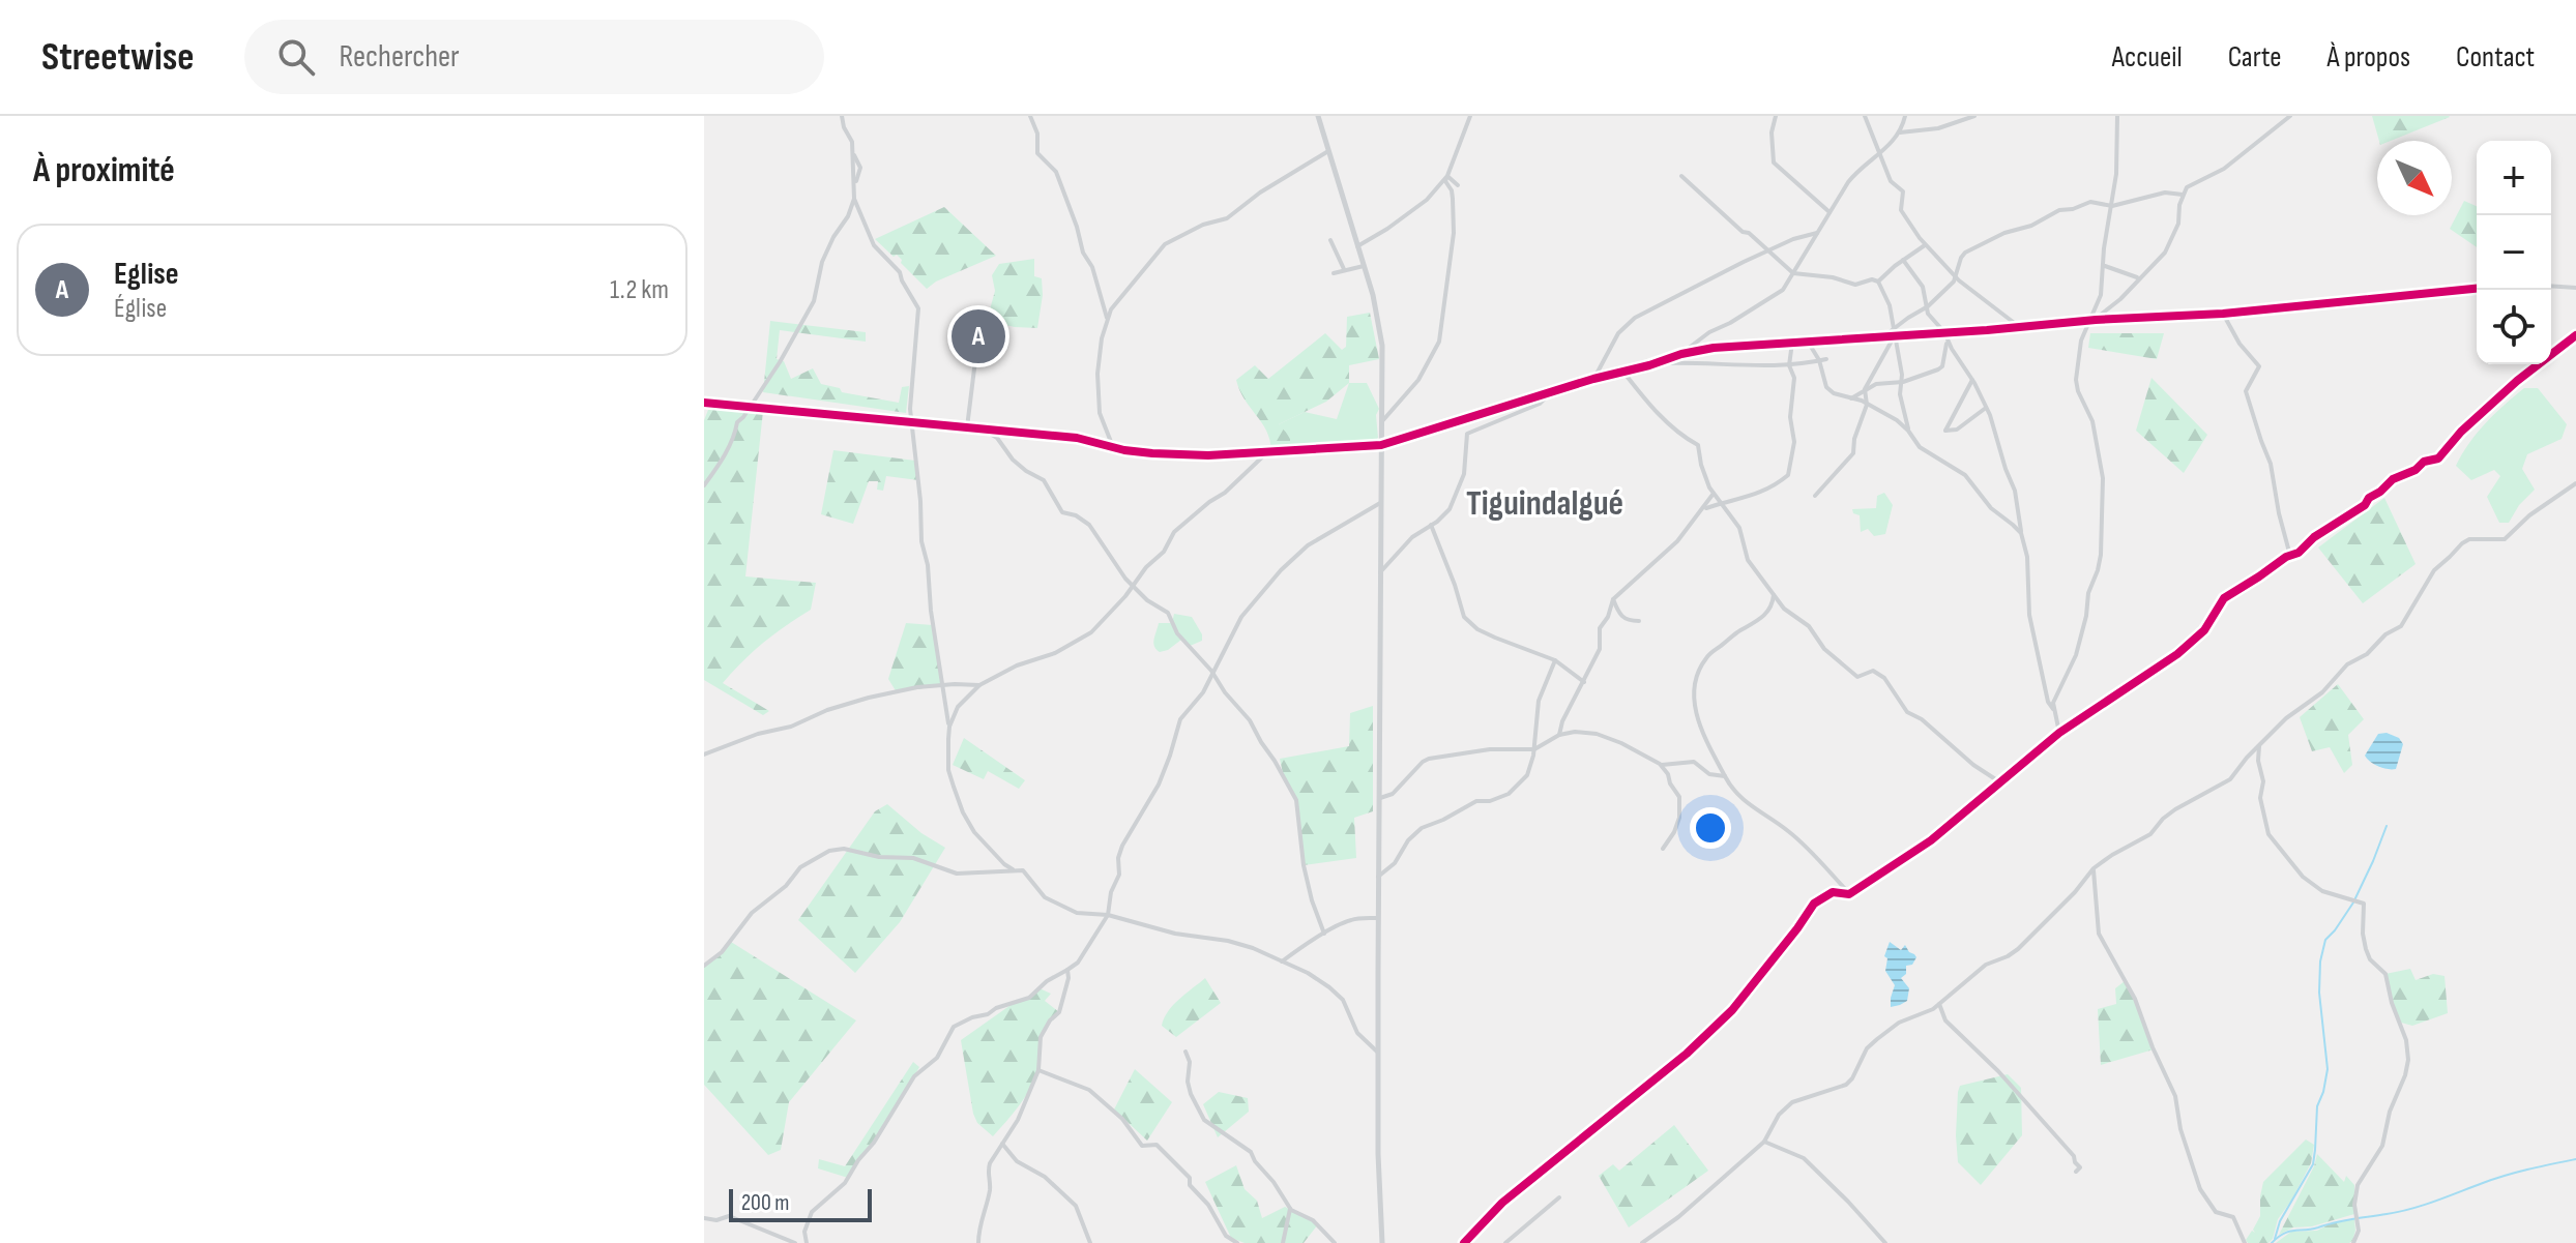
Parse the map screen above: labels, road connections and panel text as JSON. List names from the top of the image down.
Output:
{
  "districts": ["Tiguindalgué"],
  "scale_bar": "200 m",
  "north": "bottom right",
  "page": {
    "header": "Streetwise",
    "search": "Rechercher",
    "nav": [
      "Accueil",
      "Carte",
      "À propos",
      "Contact"
    ],
    "heading": "À proximité",
    "map_buttons": ["+", "−"],
    "list": [
      {
        "mark": "A",
        "name": "Eglise",
        "note": "Église",
        "value": "1.2 km"
      }
    ],
    "pins": "A",
    "scale": "200 m"
  }
}
